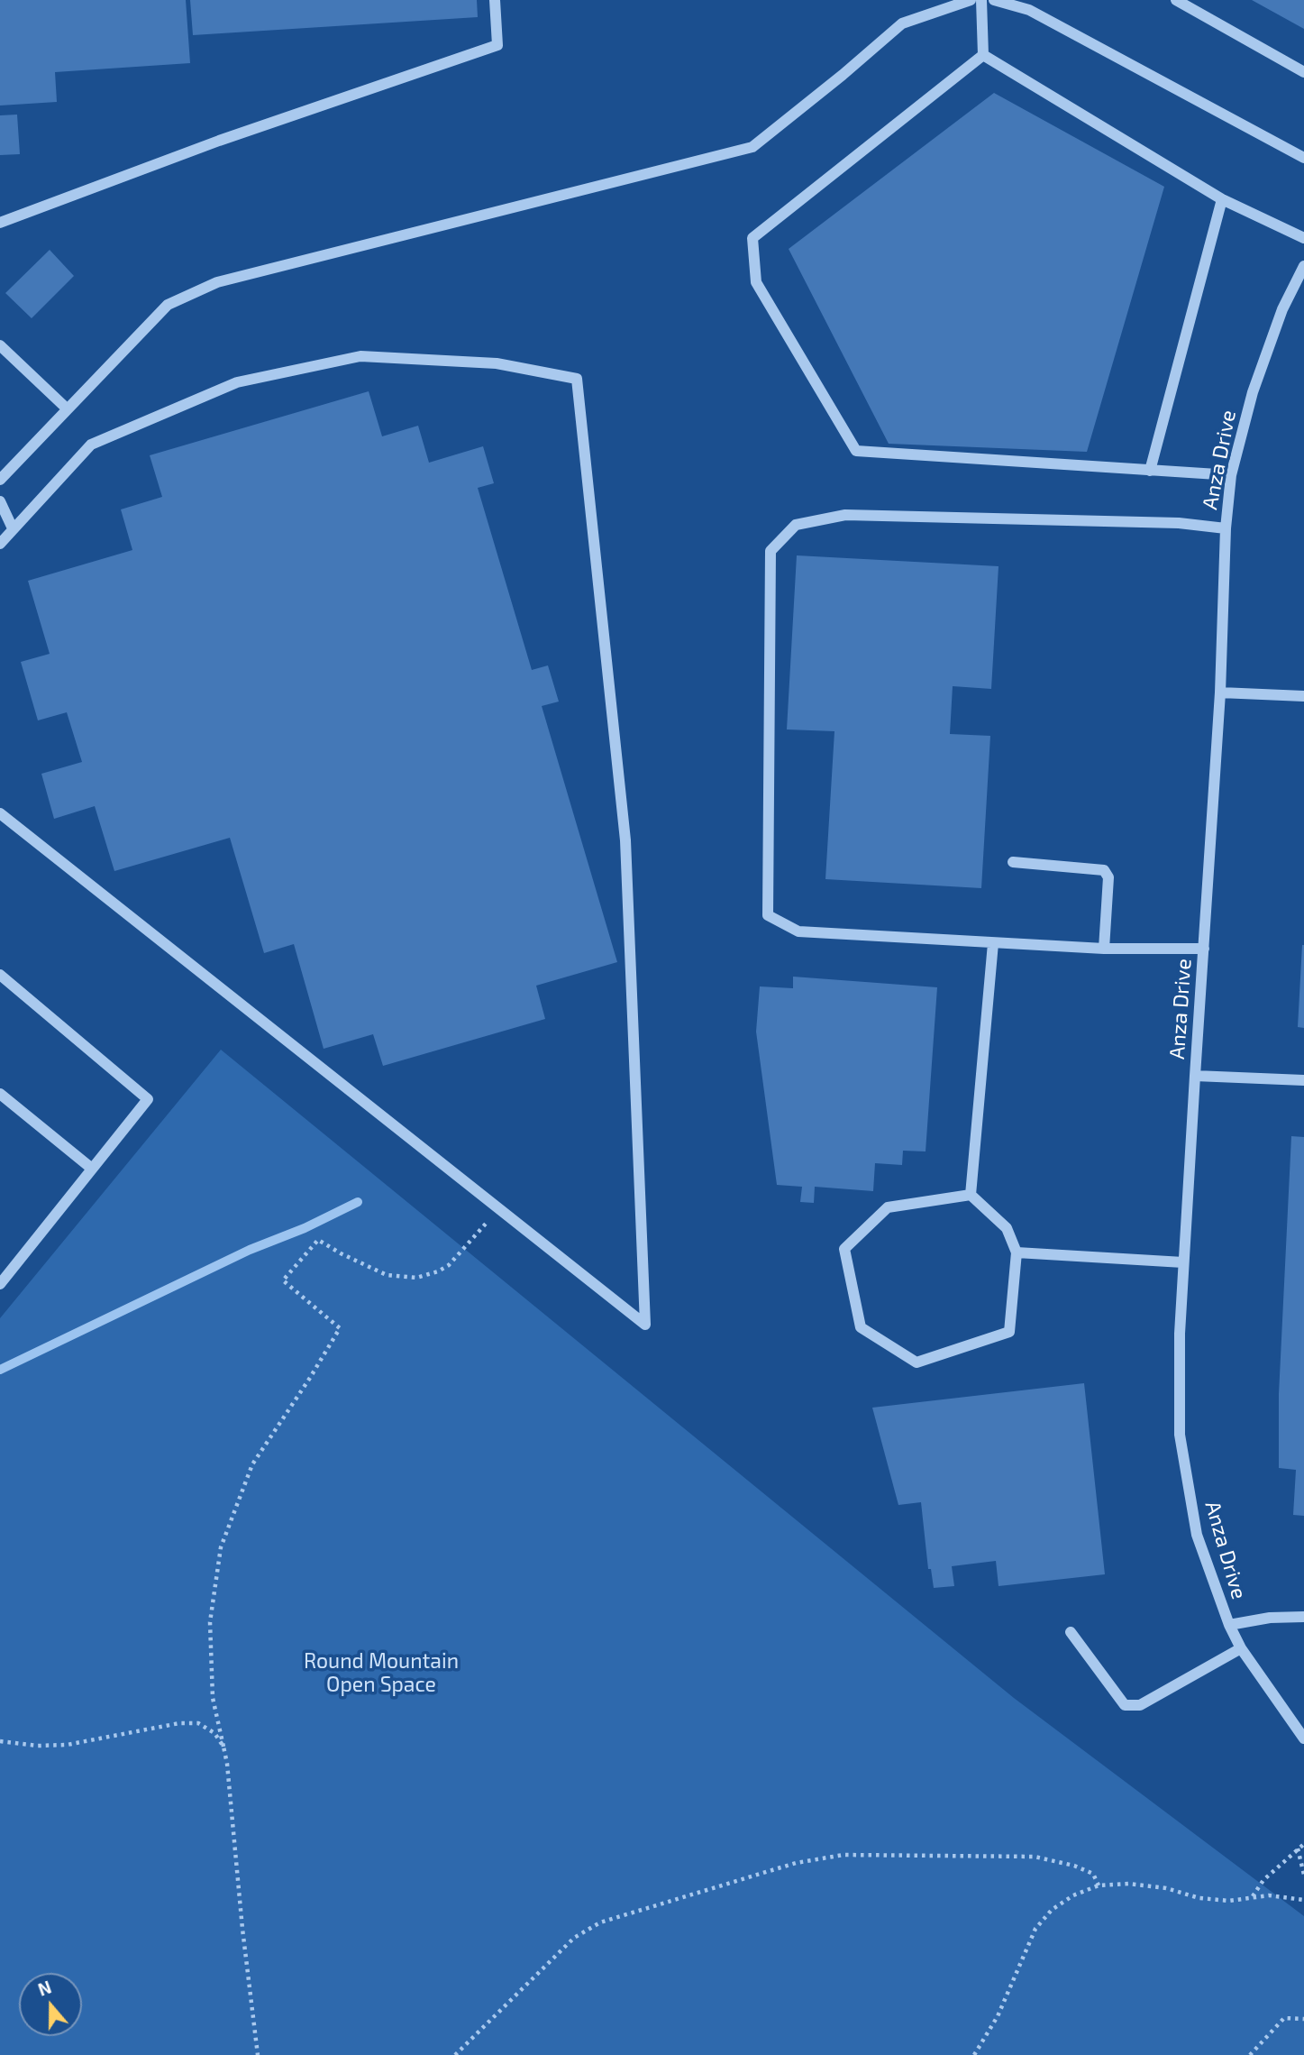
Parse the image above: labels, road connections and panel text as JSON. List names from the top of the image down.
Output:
{
  "streets": {
    "street": ["Anza Drive"]
  },
  "parks": ["Round Mountain Open Space"],
  "north": "top"
}
